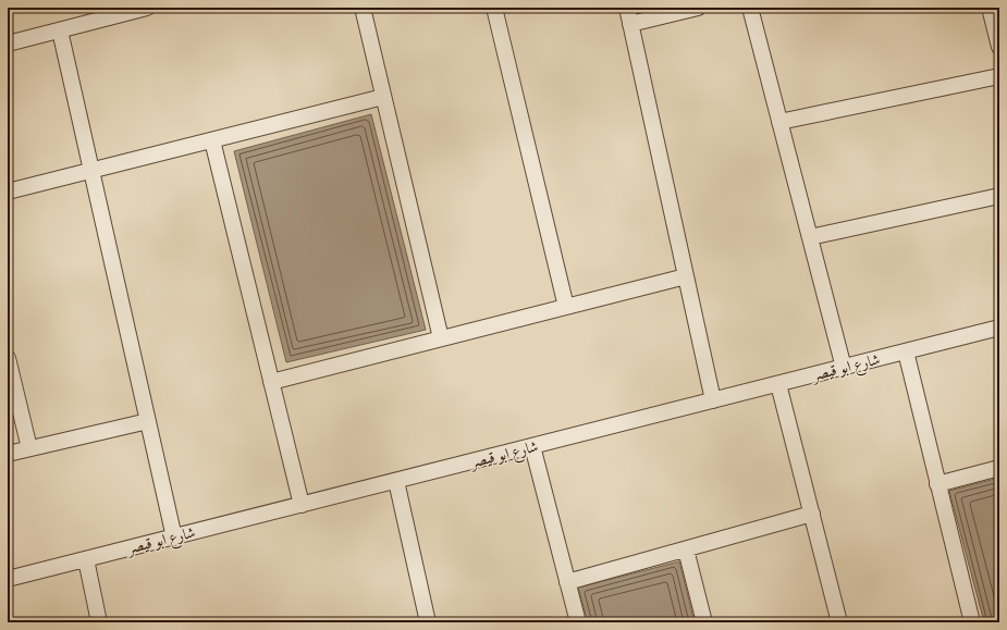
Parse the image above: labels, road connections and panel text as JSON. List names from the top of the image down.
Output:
{
  "streets": {
    "street": ["شارع ابو قيصر"]
  }
}
